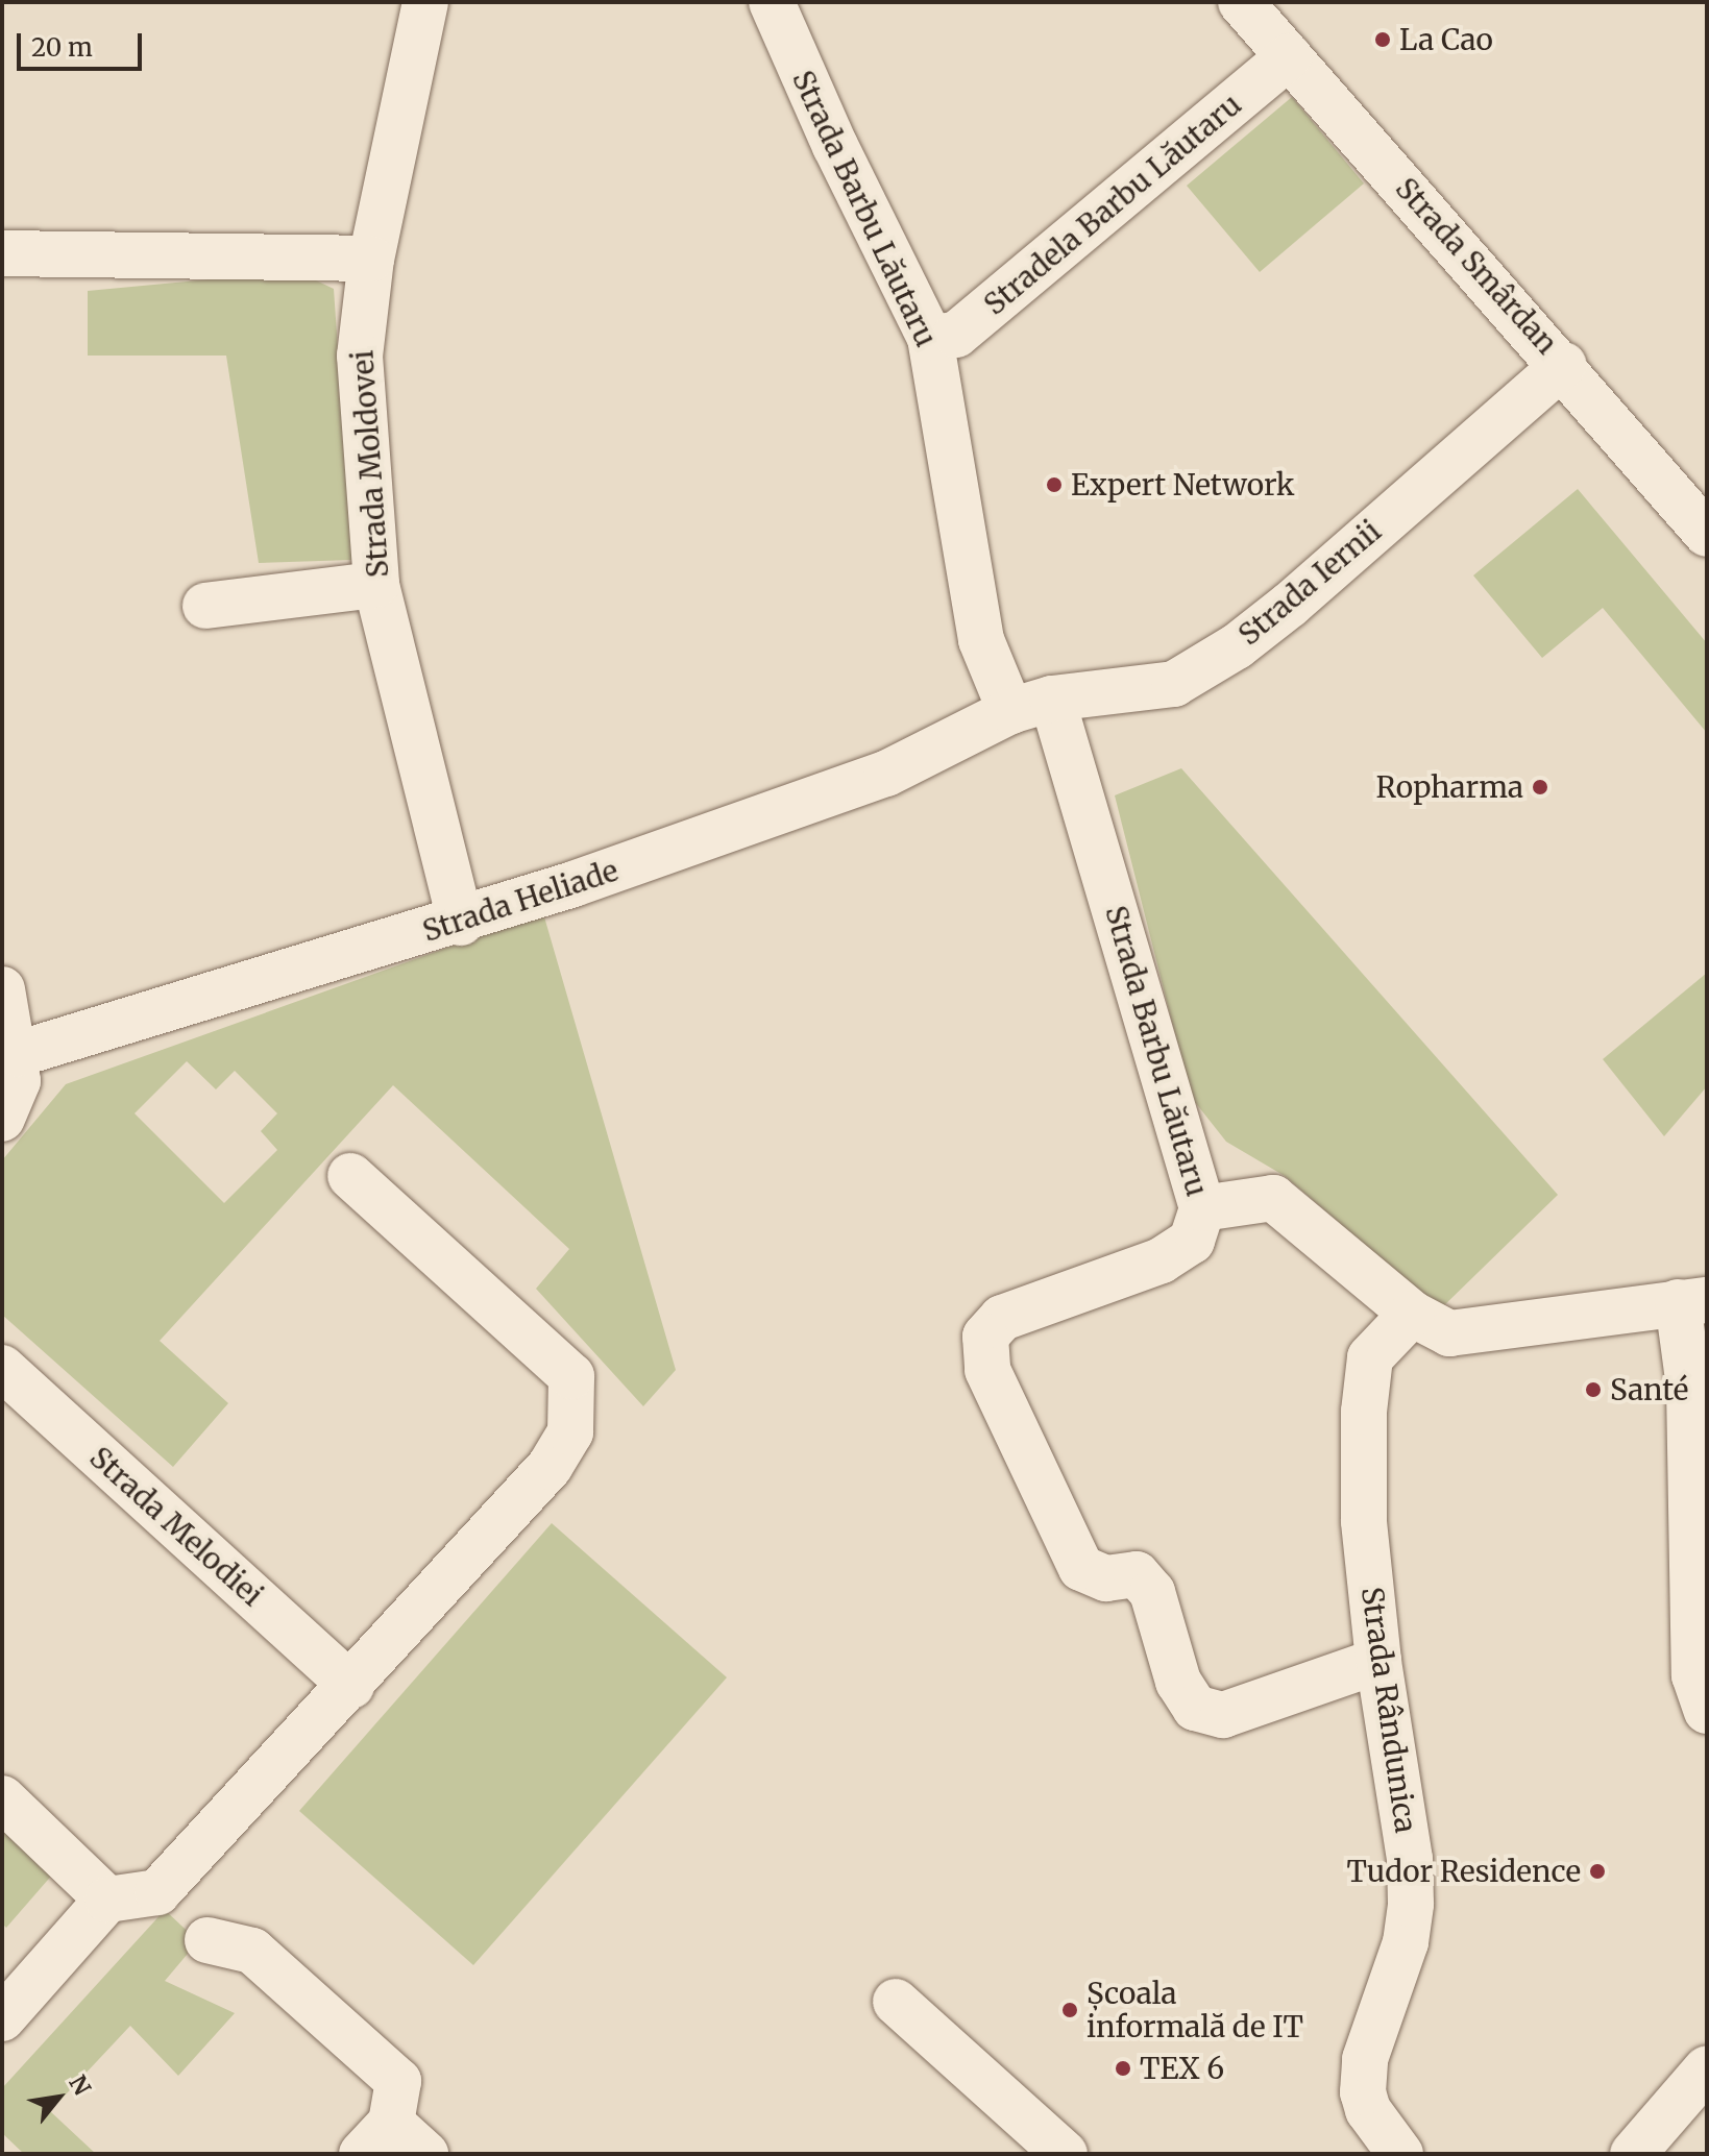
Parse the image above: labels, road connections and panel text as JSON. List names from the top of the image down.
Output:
{
  "streets": {
    "street": [
      "Stradela Barbu Lăutaru",
      "Strada Barbu Lăutaru",
      "Strada Smârdan",
      "Strada Moldovei",
      "Strada Iernii",
      "Strada Heliade",
      "Strada Melodiei",
      "Strada Rândunica"
    ]
  },
  "crossings": [
    ["Stradela Barbu Lăutaru", "Strada Barbu Lăutaru"],
    ["Stradela Barbu Lăutaru", "Strada Smârdan"],
    ["Strada Barbu Lăutaru", "Strada Iernii"],
    ["Strada Barbu Lăutaru", "Strada Heliade"],
    ["Strada Barbu Lăutaru", "Strada Rândunica"],
    ["Strada Smârdan", "Strada Iernii"],
    ["Strada Moldovei", "Strada Heliade"],
    ["Strada Iernii", "Strada Heliade"]
  ],
  "places": [
    "La Cao",
    "Expert Network",
    "Ropharma",
    "Santé",
    "Tudor Residence",
    "Școala informală de IT",
    "TEX 6"
  ],
  "scale_bar": "20 m",
  "north": "top right"
}
